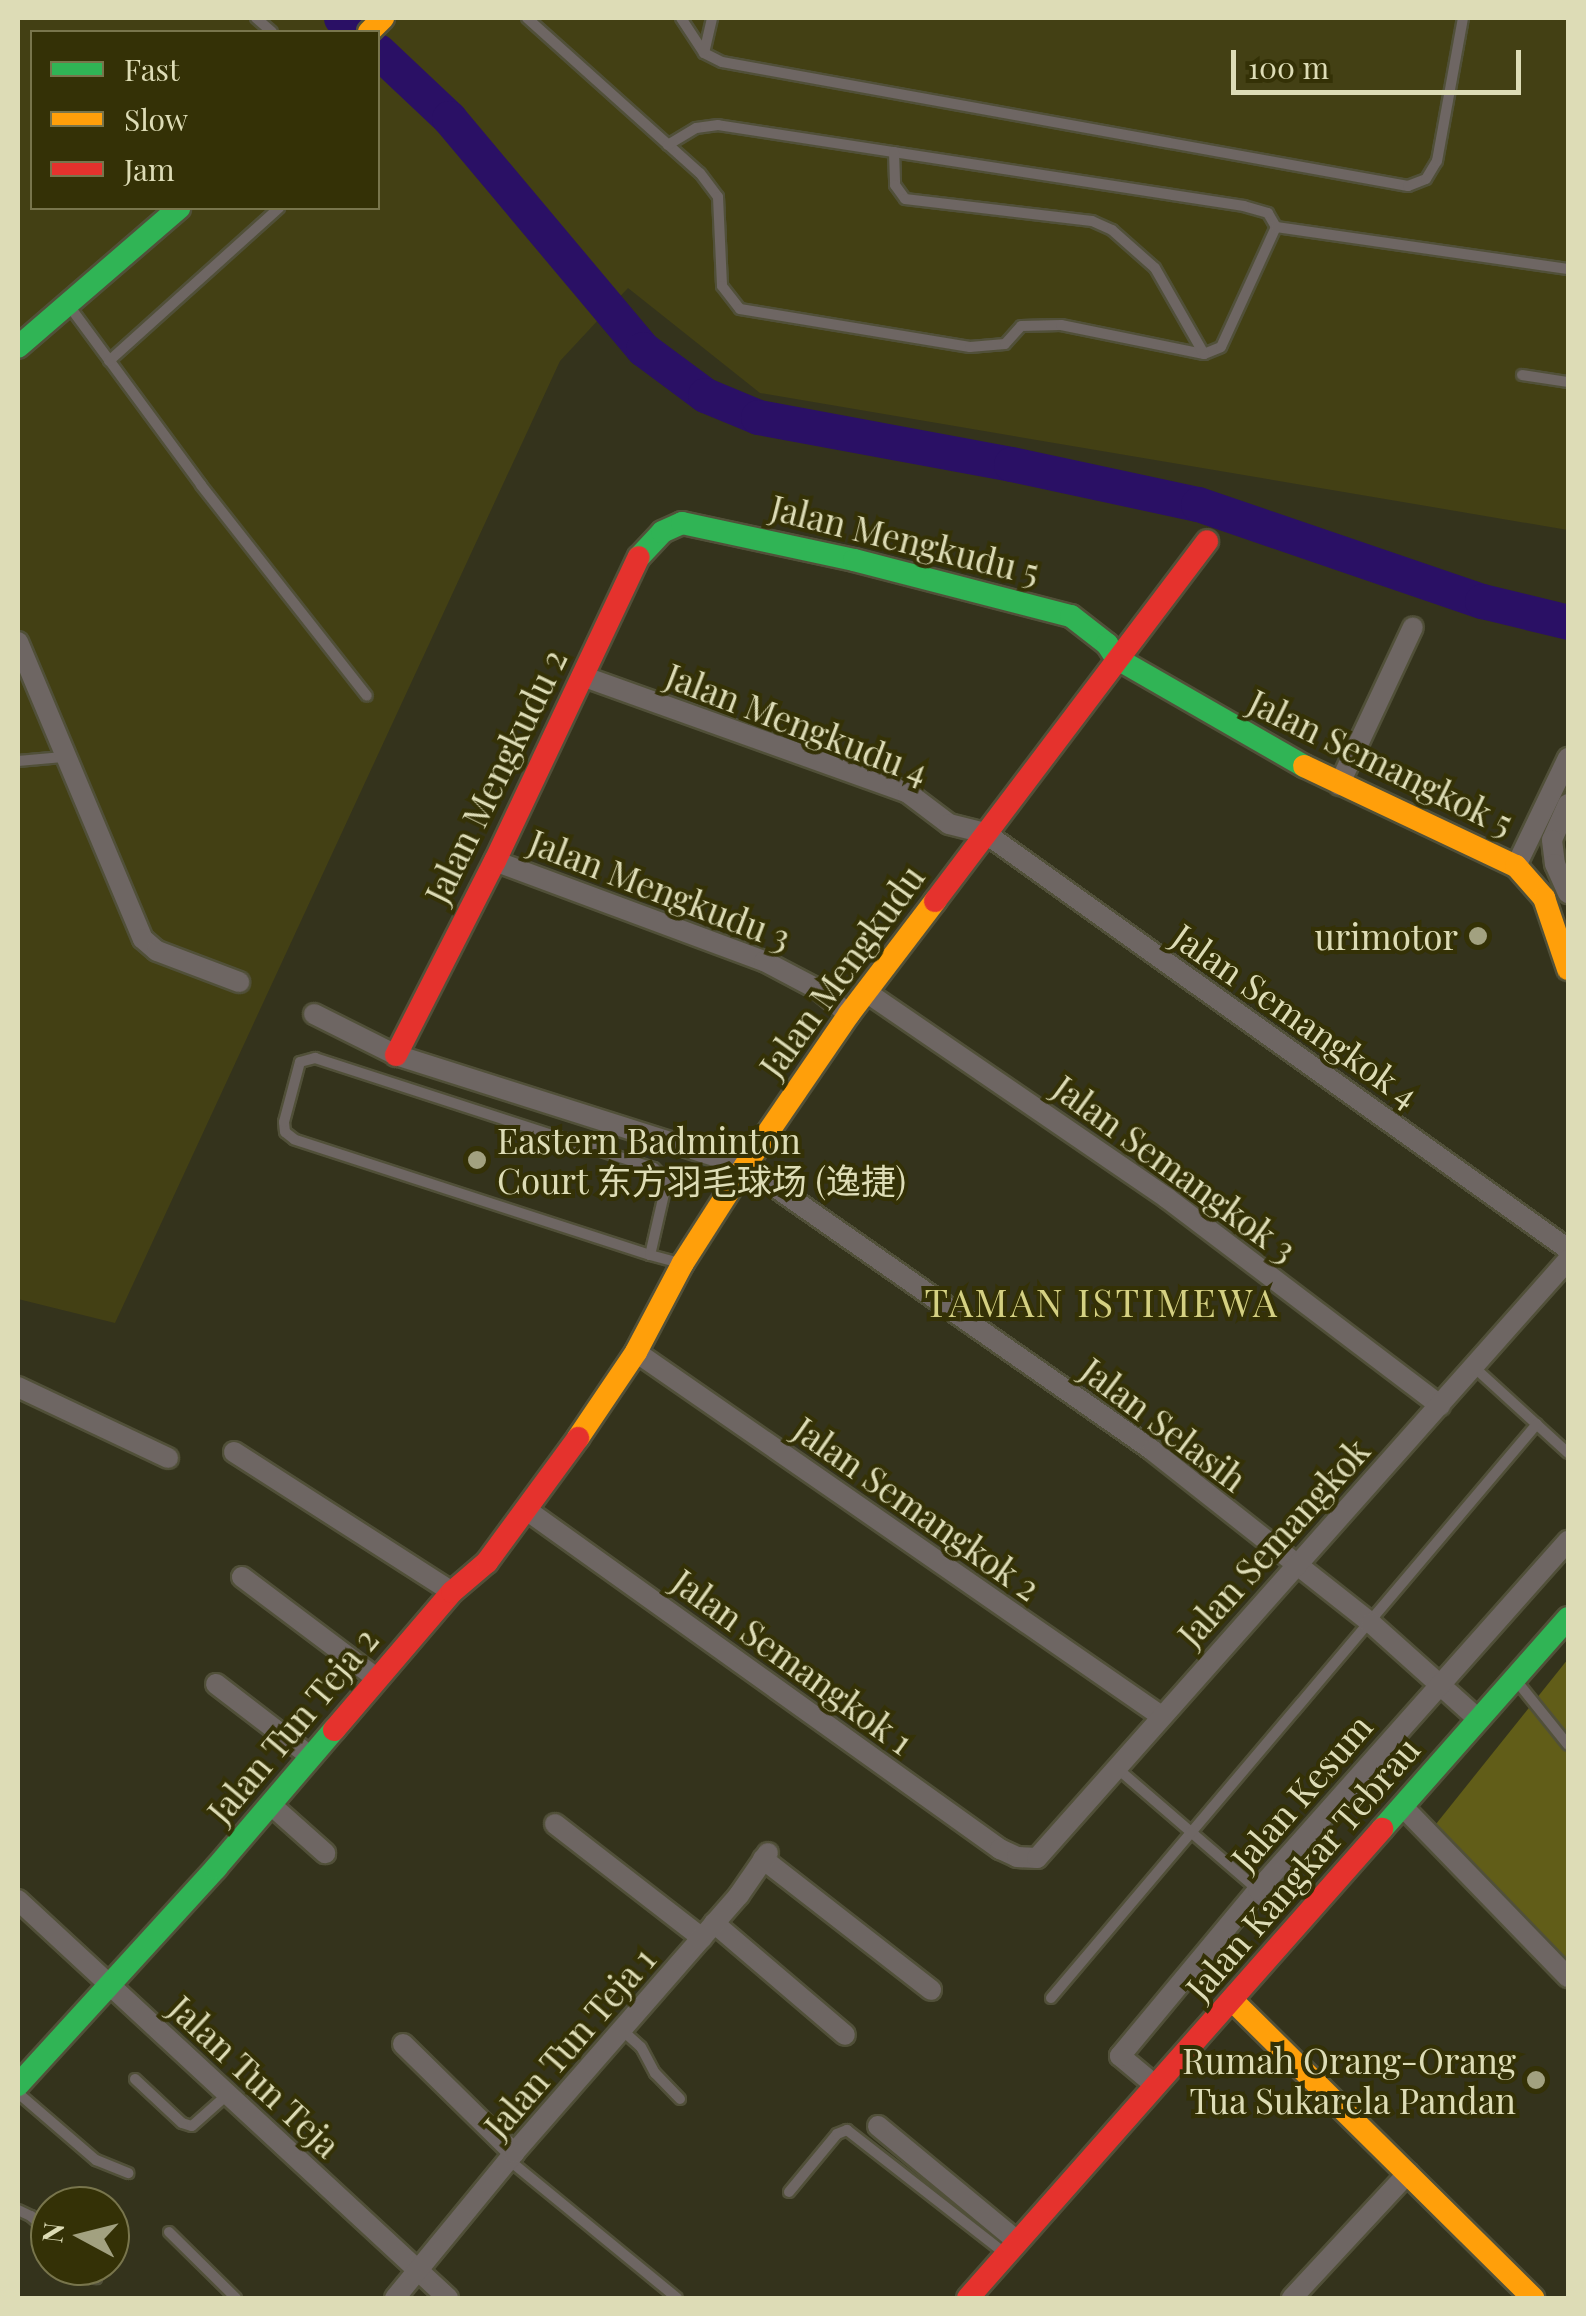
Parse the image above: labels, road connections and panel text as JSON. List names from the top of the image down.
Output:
{
  "streets": {
    "street": [
      "Jalan Mengkudu 5",
      "Jalan Mengkudu 4",
      "Jalan Semangkok 5",
      "Jalan Mengkudu 2",
      "Jalan Mengkudu 3",
      "Jalan Mengkudu",
      "Jalan Semangkok 4",
      "Jalan Semangkok 3",
      "Jalan Selasih",
      "Jalan Semangkok 2",
      "Jalan Semangkok",
      "Jalan Semangkok 1",
      "Jalan Tun Teja 2",
      "Jalan Kesum",
      "Jalan Kangkar Tebrau",
      "Jalan Tun Teja 1",
      "Jalan Tun Teja"
    ]
  },
  "crossings": [
    ["Jalan Mengkudu 5", "Jalan Semangkok 5"],
    ["Jalan Mengkudu 5", "Jalan Mengkudu 2"],
    ["Jalan Mengkudu 5", "Jalan Mengkudu"],
    ["Jalan Mengkudu 4", "Jalan Mengkudu 2"],
    ["Jalan Mengkudu 4", "Jalan Mengkudu"],
    ["Jalan Mengkudu 4", "Jalan Semangkok 4"],
    ["Jalan Semangkok 5", "Jalan Mengkudu"],
    ["Jalan Mengkudu 2", "Jalan Mengkudu 3"],
    ["Jalan Mengkudu 2", "Jalan Selasih"],
    ["Jalan Mengkudu 3", "Jalan Mengkudu"],
    ["Jalan Mengkudu", "Jalan Semangkok 4"],
    ["Jalan Mengkudu", "Jalan Semangkok 3"],
    ["Jalan Mengkudu", "Jalan Selasih"],
    ["Jalan Mengkudu", "Jalan Semangkok 2"],
    ["Jalan Mengkudu", "Jalan Semangkok 1"],
    ["Jalan Mengkudu", "Jalan Tun Teja 2"],
    ["Jalan Semangkok 3", "Jalan Semangkok"],
    ["Jalan Selasih", "Jalan Semangkok"],
    ["Jalan Selasih", "Jalan Kesum"],
    ["Jalan Selasih", "Jalan Kangkar Tebrau"],
    ["Jalan Semangkok 2", "Jalan Semangkok"],
    ["Jalan Semangkok", "Jalan Semangkok 1"],
    ["Jalan Semangkok 1", "Jalan Tun Teja 2"],
    ["Jalan Tun Teja 2", "Jalan Tun Teja"],
    ["Jalan Kesum", "Jalan Kangkar Tebrau"],
    ["Jalan Tun Teja 1", "Jalan Tun Teja"]
  ],
  "districts": ["TAMAN ISTIMEWA"],
  "places": ["urimotor", "Eastern Badminton Court 东方羽毛球场 (逸捷)", "Rumah Orang-Orang Tua Sukarela Pandan"],
  "legend": ["Fast", "Slow", "Jam"],
  "scale_bar": "100 m",
  "north": "left"
}
